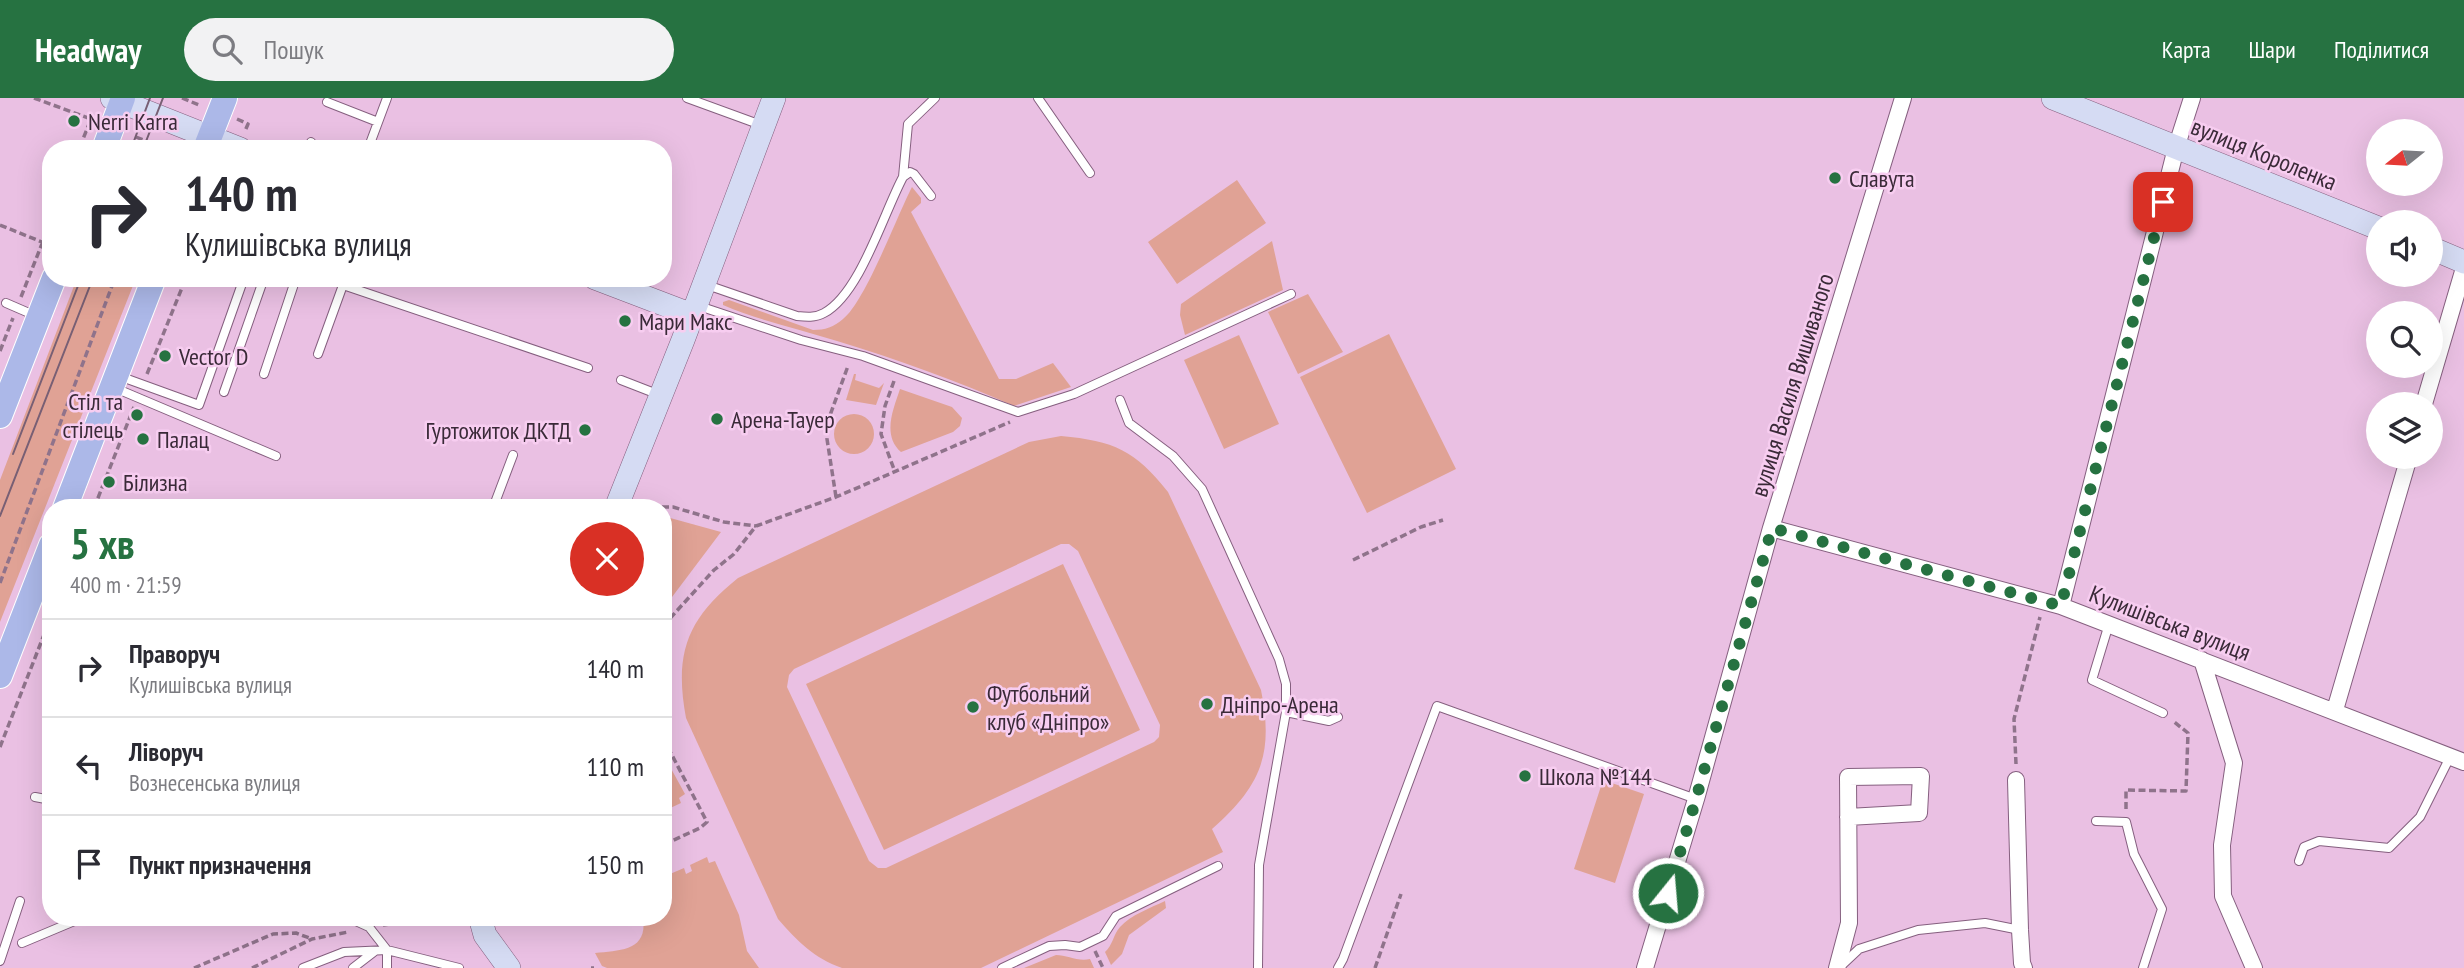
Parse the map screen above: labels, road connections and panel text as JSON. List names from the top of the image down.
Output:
{
  "streets": {
    "street": ["вулиця Короленка", "вулиця Василя Вишиваного", "Кулишівська вулиця"]
  },
  "crossings": [
    ["вулиця Василя Вишиваного", "Кулишівська вулиця"]
  ],
  "places": [
    "Nerri Karra",
    "Славута",
    "Мари Макс",
    "Vector D",
    "Стіл та стілець",
    "Арена-Тауер",
    "Гуртожиток ДКТД",
    "Палац",
    "Білизна",
    "Дніпро-Арена",
    "Футбольний клуб «Дніпро»",
    "Школа №144"
  ],
  "north": "left",
  "page": {
    "header": "Headway",
    "search": "Пошук",
    "nav": ["Карта", "Шари", "Поділитися"],
    "turn": ["140 m", "Кулишівська вулиця"],
    "heading": ["5 хв", "400 m · 21:59"],
    "list": [
      {
        "name": "Праворуч",
        "note": "Кулишівська вулиця",
        "value": "140 m"
      },
      {
        "name": "Ліворуч",
        "note": "Вознесенська вулиця",
        "value": "110 m"
      },
      {
        "name": "Пункт призначення",
        "value": "150 m"
      }
    ]
  }
}
